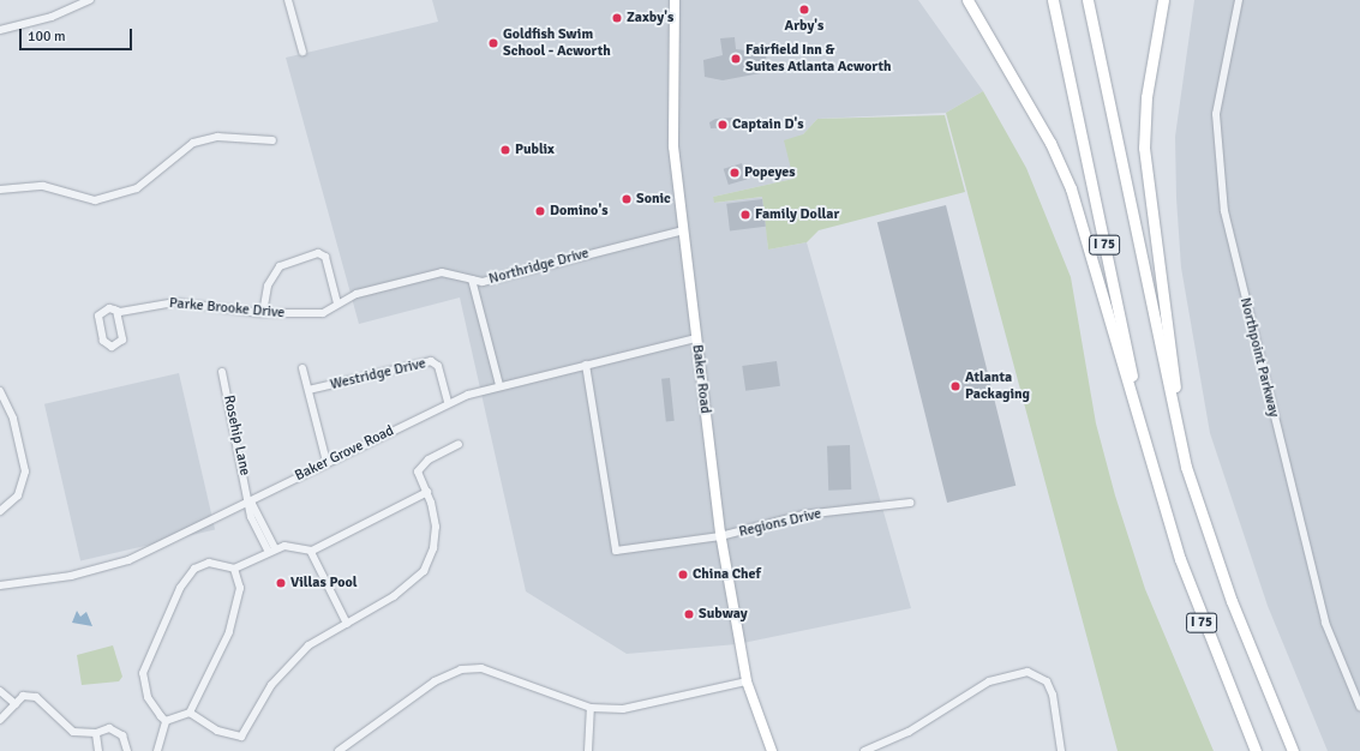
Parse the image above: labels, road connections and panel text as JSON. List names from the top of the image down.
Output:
{
  "streets": {
    "highway": ["I 75"],
    "main road": ["Baker Road"],
    "street": [
      "Northridge Drive",
      "Parke Brooke Drive",
      "Northpoint Parkway",
      "Westridge Drive",
      "Rosehip Lane",
      "Baker Grove Road",
      "Regions Drive"
    ]
  },
  "crossings": [
    ["Northridge Drive", "Parke Brooke Drive"],
    ["Northridge Drive", "Baker Road"],
    ["Northridge Drive", "Baker Grove Road"],
    ["Westridge Drive", "Baker Grove Road"],
    ["Baker Road", "Baker Grove Road"],
    ["Baker Road", "Regions Drive"],
    ["Rosehip Lane", "Baker Grove Road"],
    ["Baker Grove Road", "Regions Drive"]
  ],
  "places": [
    "Arby's",
    "Zaxby's",
    "Goldfish Swim School - Acworth",
    "Fairfield Inn & Suites Atlanta Acworth",
    "Captain D's",
    "Publix",
    "Popeyes",
    "Sonic",
    "Domino's",
    "Family Dollar",
    "Atlanta Packaging",
    "China Chef",
    "Villas Pool",
    "Subway"
  ],
  "scale_bar": "100 m"
}
